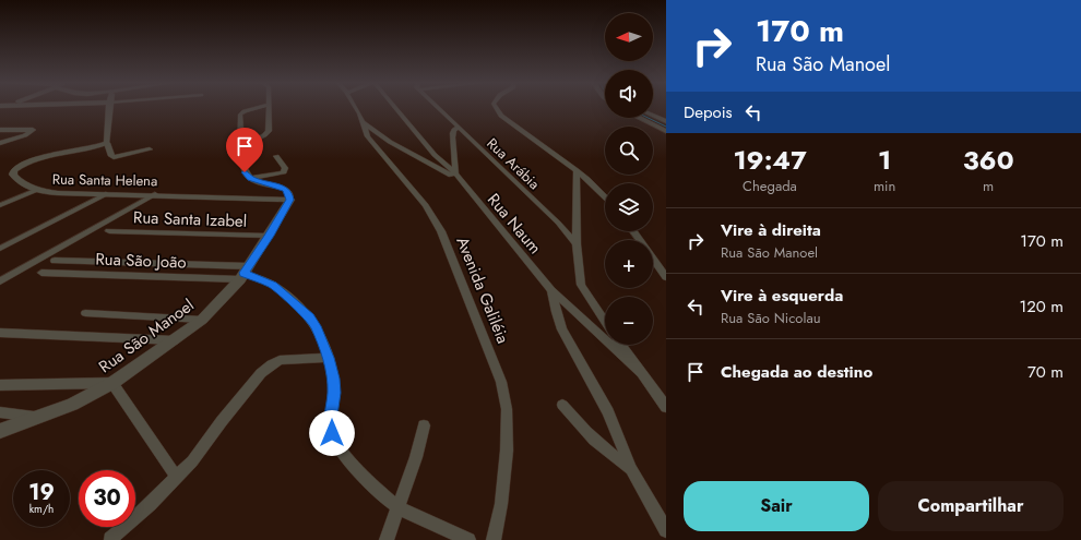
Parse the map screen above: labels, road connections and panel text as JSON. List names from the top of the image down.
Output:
{
  "streets": {
    "street": [
      "Rua Arábia",
      "Rua Santa Helena",
      "Rua Santa Izabel",
      "Rua Naum",
      "Rua São João",
      "Avenida Galiléia",
      "Rua São Manoel"
    ]
  },
  "crossings": [
    ["Rua Santa Helena", "Rua São Manoel"],
    ["Rua Santa Izabel", "Rua São Manoel"],
    ["Rua São João", "Rua São Manoel"]
  ],
  "north": "left",
  "page": {
    "turn": ["170 m", "Rua São Manoel"],
    "map_buttons": ["+", "−"],
    "then": "Depois",
    "eta": [
      "19:47",
      "Chegada",
      "1",
      "min",
      "360",
      "m"
    ],
    "list": [
      {
        "name": "Vire à direita",
        "note": "Rua São Manoel",
        "value": "170 m"
      },
      {
        "name": "Vire à esquerda",
        "note": "Rua São Nicolau",
        "value": "120 m"
      },
      {
        "name": "Chegada ao destino",
        "value": "70 m"
      }
    ],
    "speed": "19 km/h",
    "limit": "30",
    "buttons": ["Sair", "Compartilhar"]
  }
}
